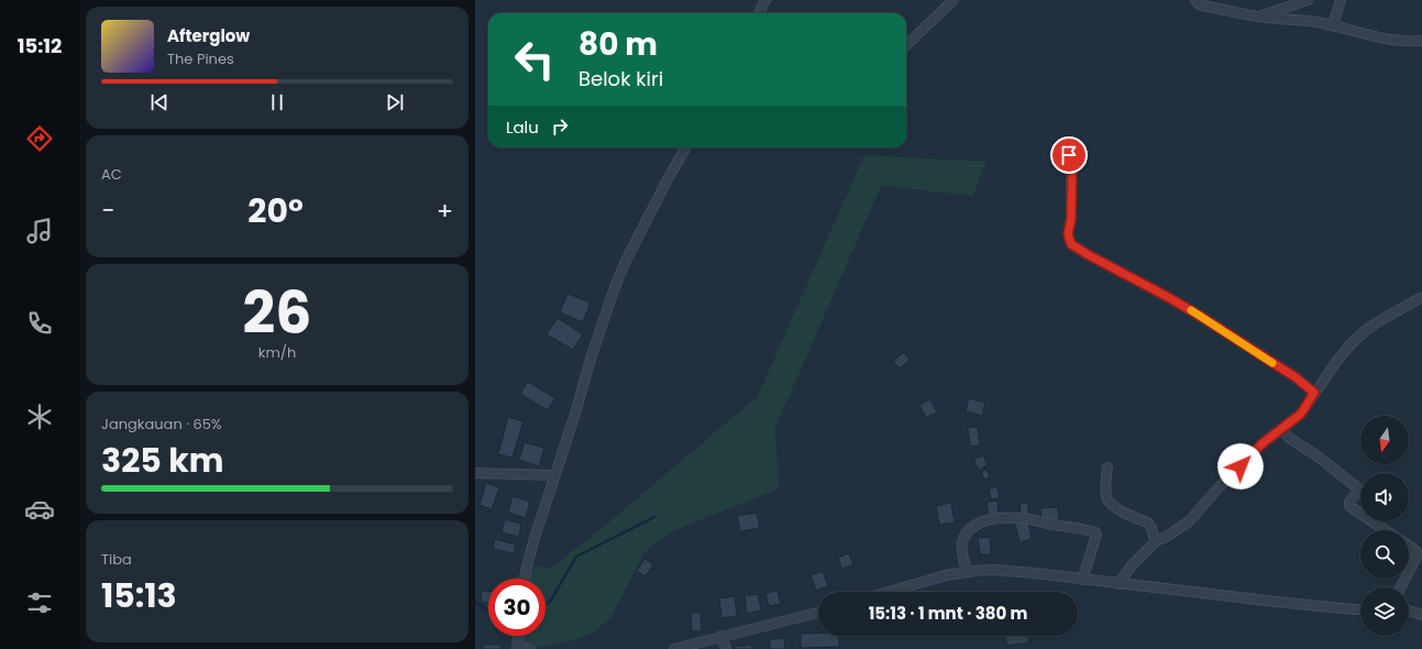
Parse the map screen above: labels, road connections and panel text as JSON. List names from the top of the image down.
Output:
{
  "north": "bottom",
  "page": {
    "tabs": "15:12",
    "turn": ["80 m", "Belok kiri"],
    "song": ["Afterglow", "The Pines"],
    "then": "Lalu",
    "tile": [
      "AC",
      ["26", "km/h"],
      ["Jangkauan · 65%", "325 km"],
      ["Tiba", "15:13"]
    ],
    "heat": ["−", "20°", "+"],
    "limit": "30",
    "trip": "15:13 · 1 mnt · 380 m"
  }
}
